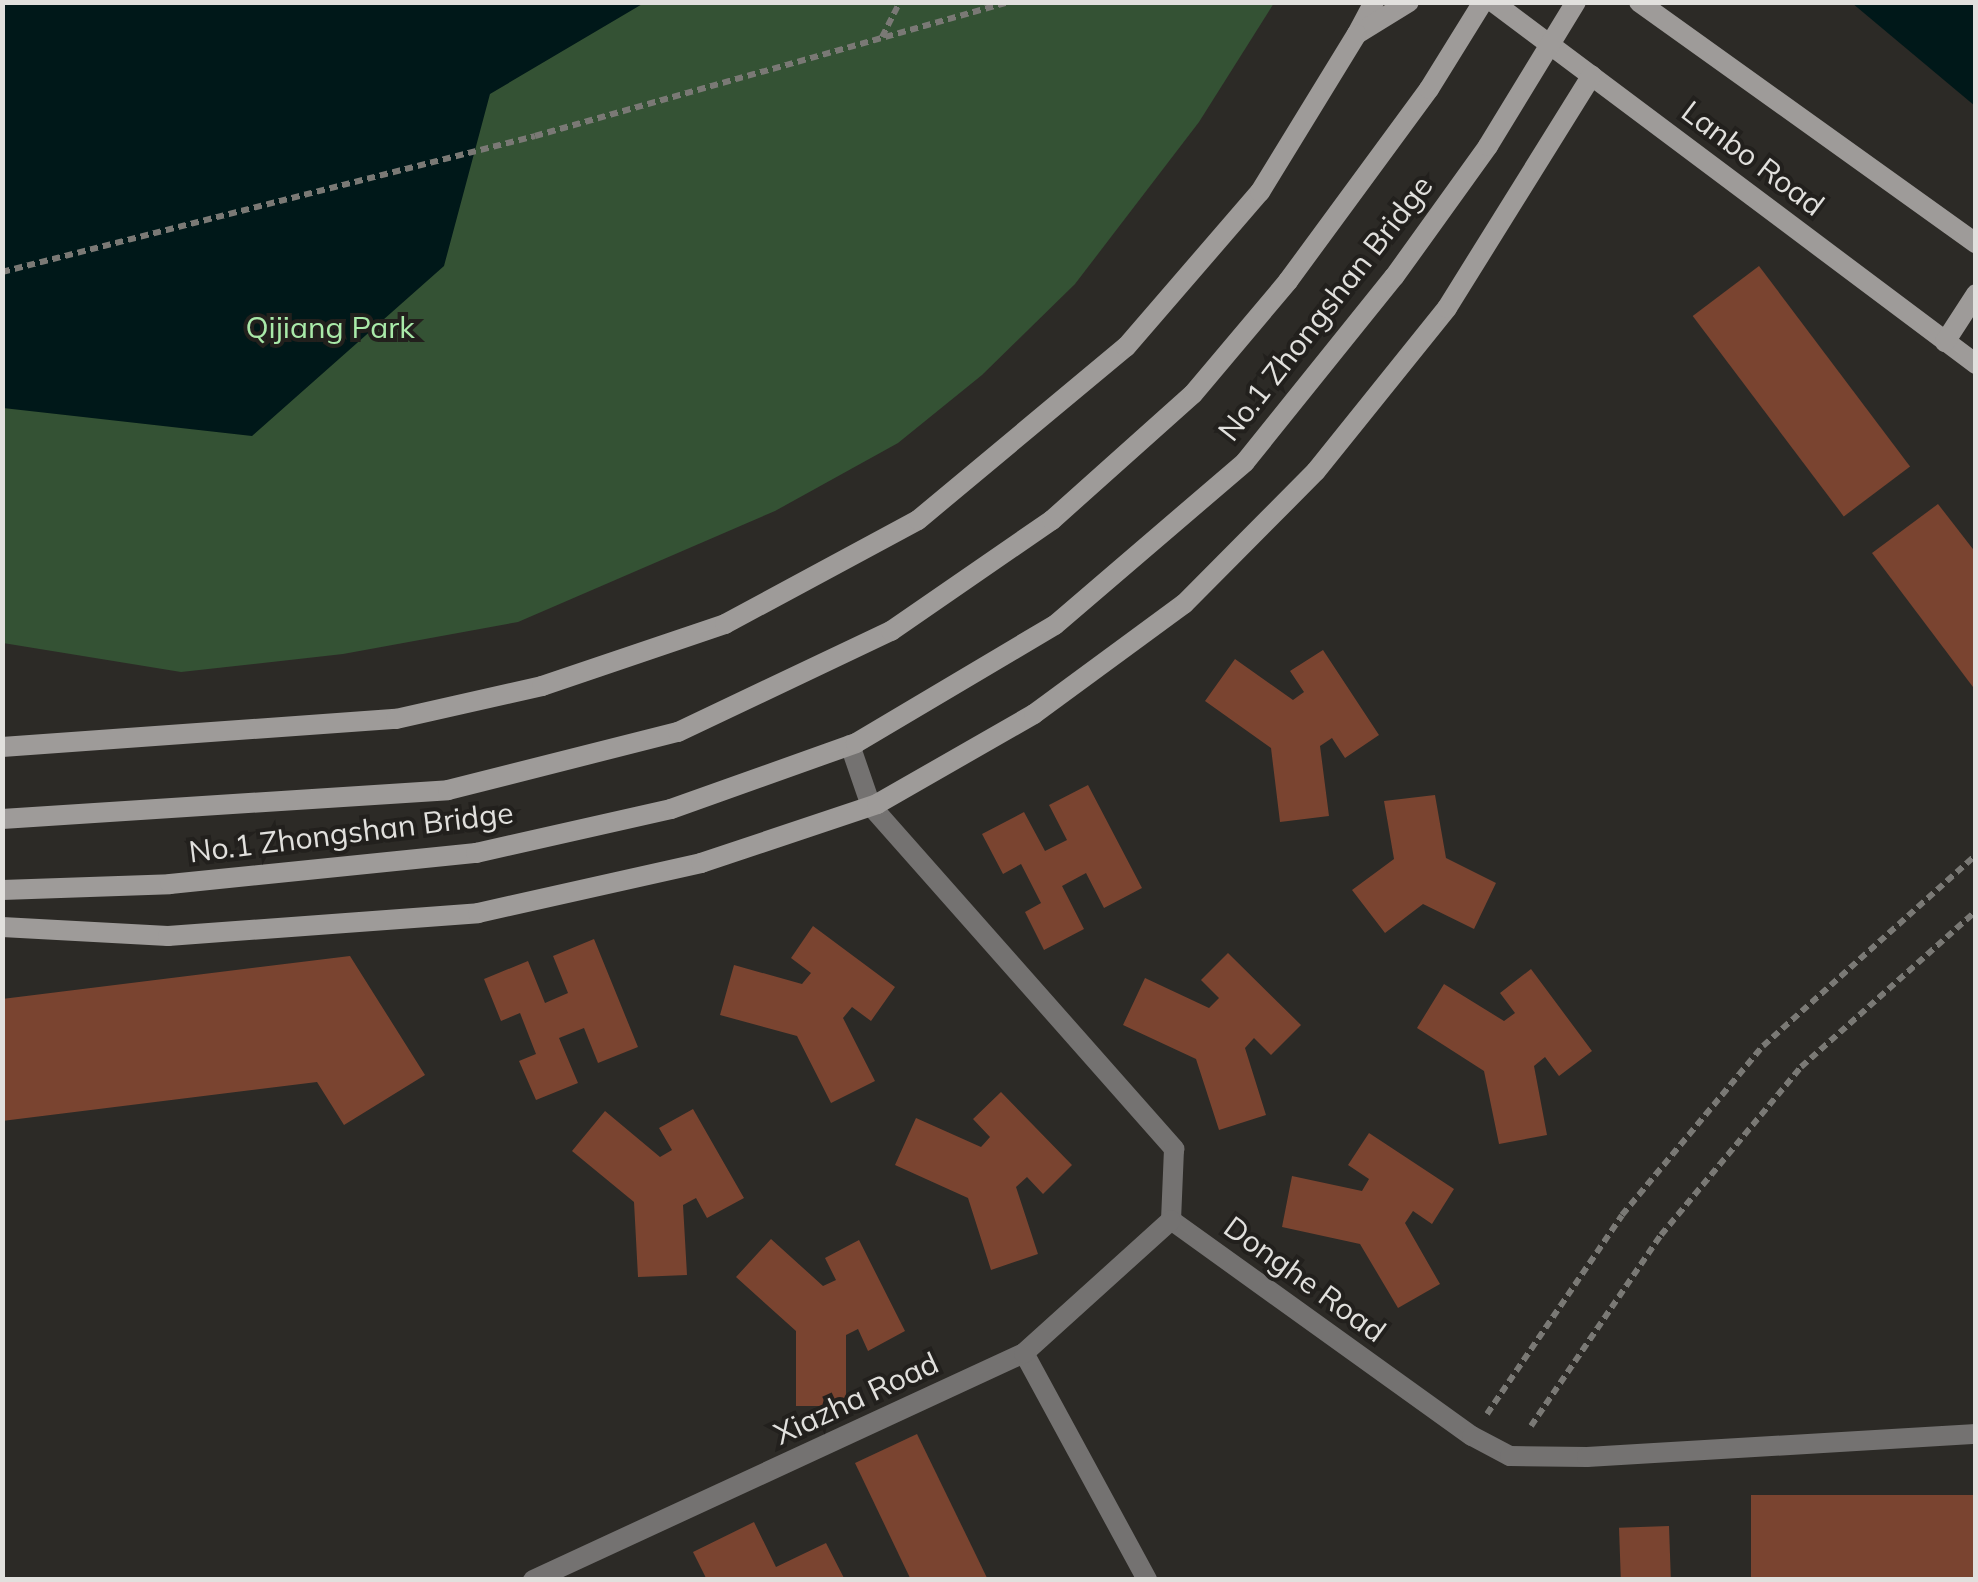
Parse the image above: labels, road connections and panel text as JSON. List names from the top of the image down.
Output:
{
  "streets": {
    "street": [
      "Lanbo Road",
      "No.1 Zhongshan Bridge",
      "Donghe Road",
      "Xiazha Road"
    ]
  },
  "crossings": [
    ["Donghe Road", "Xiazha Road"]
  ],
  "parks": ["Qijiang Park"]
}
